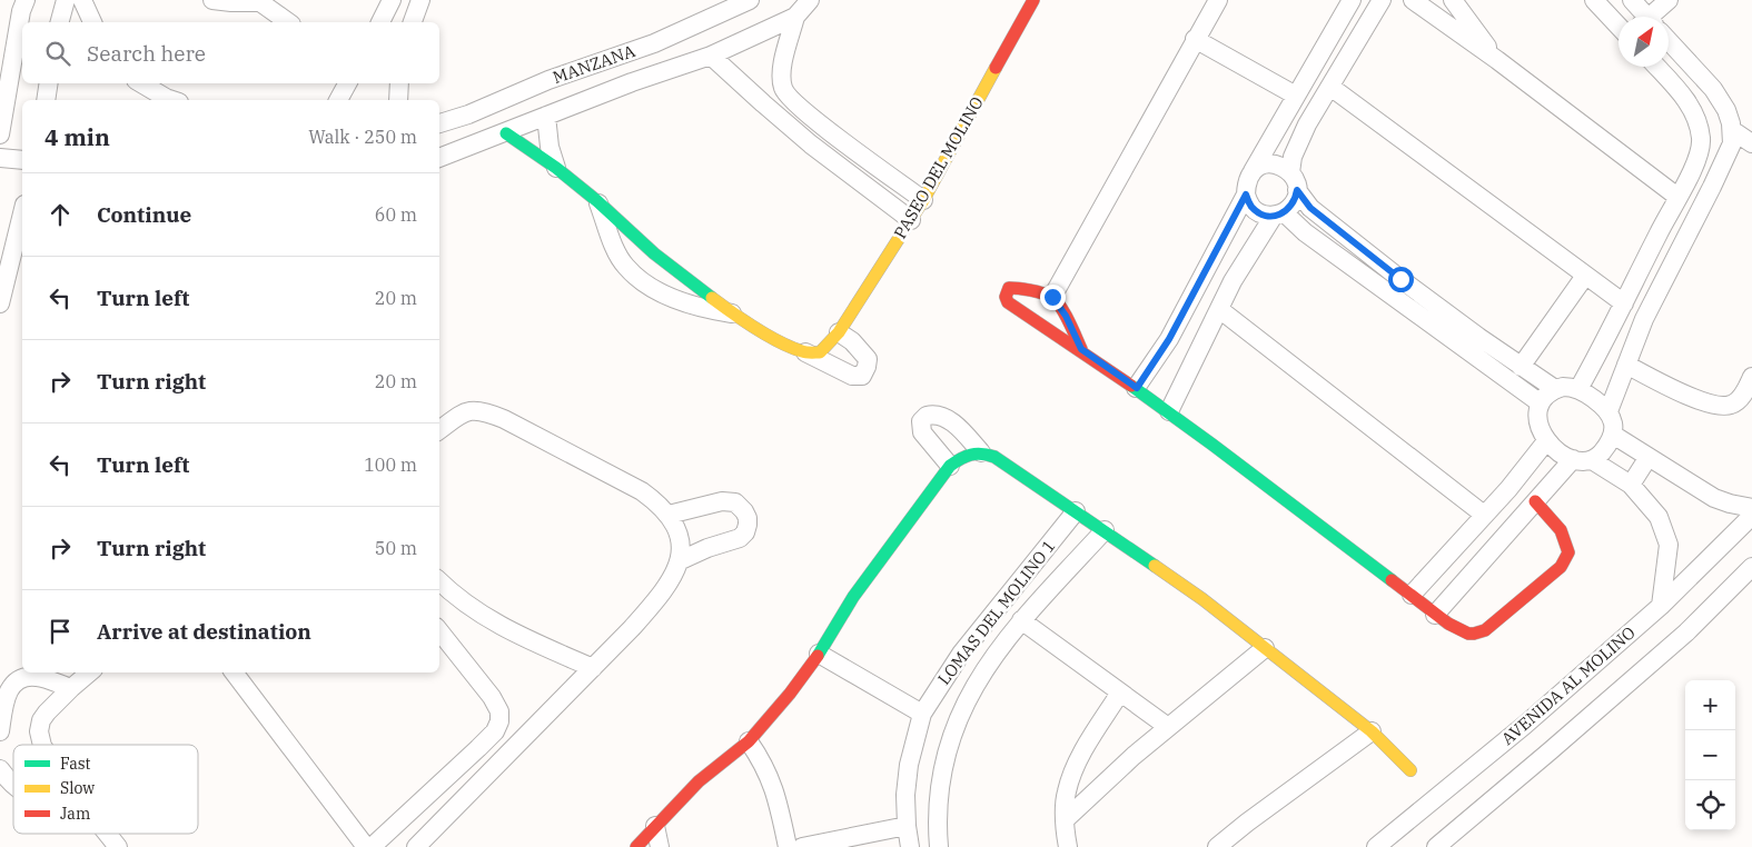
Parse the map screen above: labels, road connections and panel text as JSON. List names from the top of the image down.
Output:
{
  "streets": {
    "street": [
      "MANZANA",
      "PASEO DEL MOLINO",
      "LOMAS DEL MOLINO 1",
      "AVENIDA AL MOLINO"
    ]
  },
  "legend": ["Fast", "Slow", "Jam"],
  "north": "top right",
  "page": {
    "search": "Search here",
    "heading": ["4 min", "Walk · 250 m"],
    "list": [
      ["Continue", "60 m"],
      ["Turn left", "20 m"],
      ["Turn right", "20 m"],
      ["Turn left", "100 m"],
      ["Turn right", "50 m"],
      "Arrive at destination"
    ],
    "map_buttons": ["+", "−"]
  }
}
